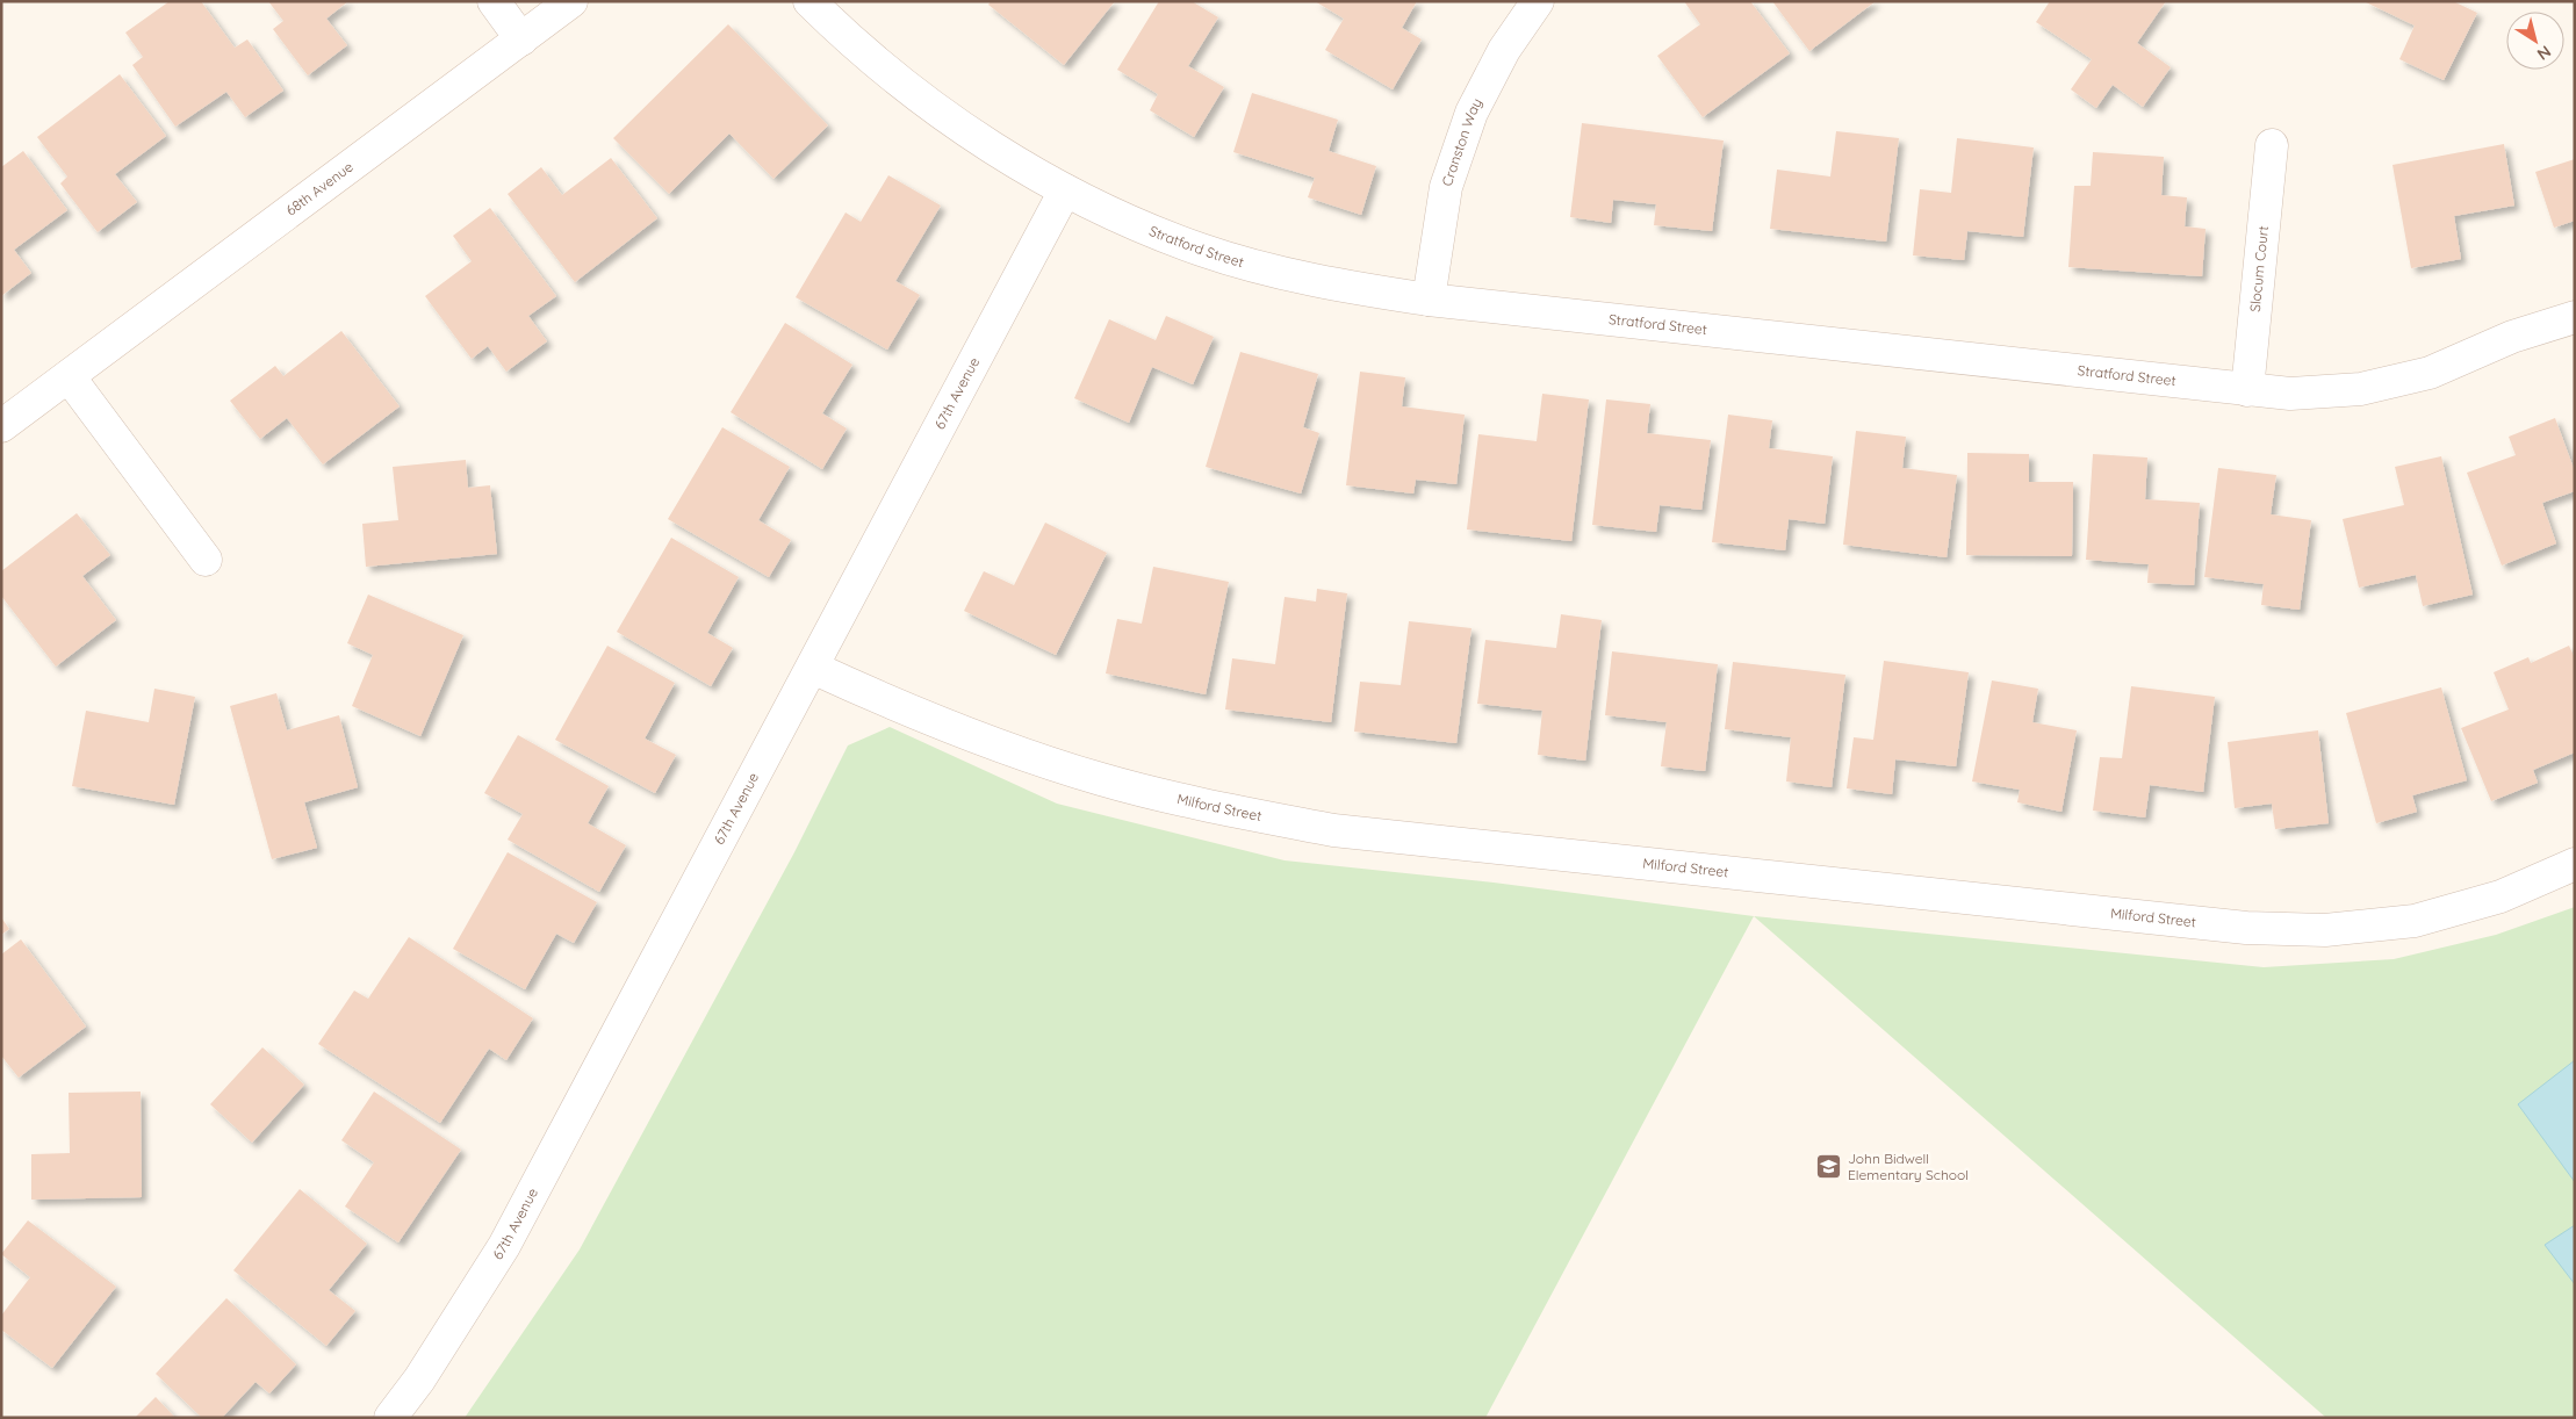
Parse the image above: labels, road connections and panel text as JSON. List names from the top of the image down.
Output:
{
  "streets": {
    "street": [
      "Cranston Way",
      "68th Avenue",
      "Stratford Street",
      "Slocum Court",
      "67th Avenue",
      "Milford Street"
    ]
  },
  "crossings": [
    ["Cranston Way", "Stratford Street"],
    ["Stratford Street", "Slocum Court"],
    ["Stratford Street", "67th Avenue"],
    ["67th Avenue", "Milford Street"]
  ],
  "places": {
    "school or university": ["John Bidwell Elementary School"]
  },
  "north": "bottom right"
}
